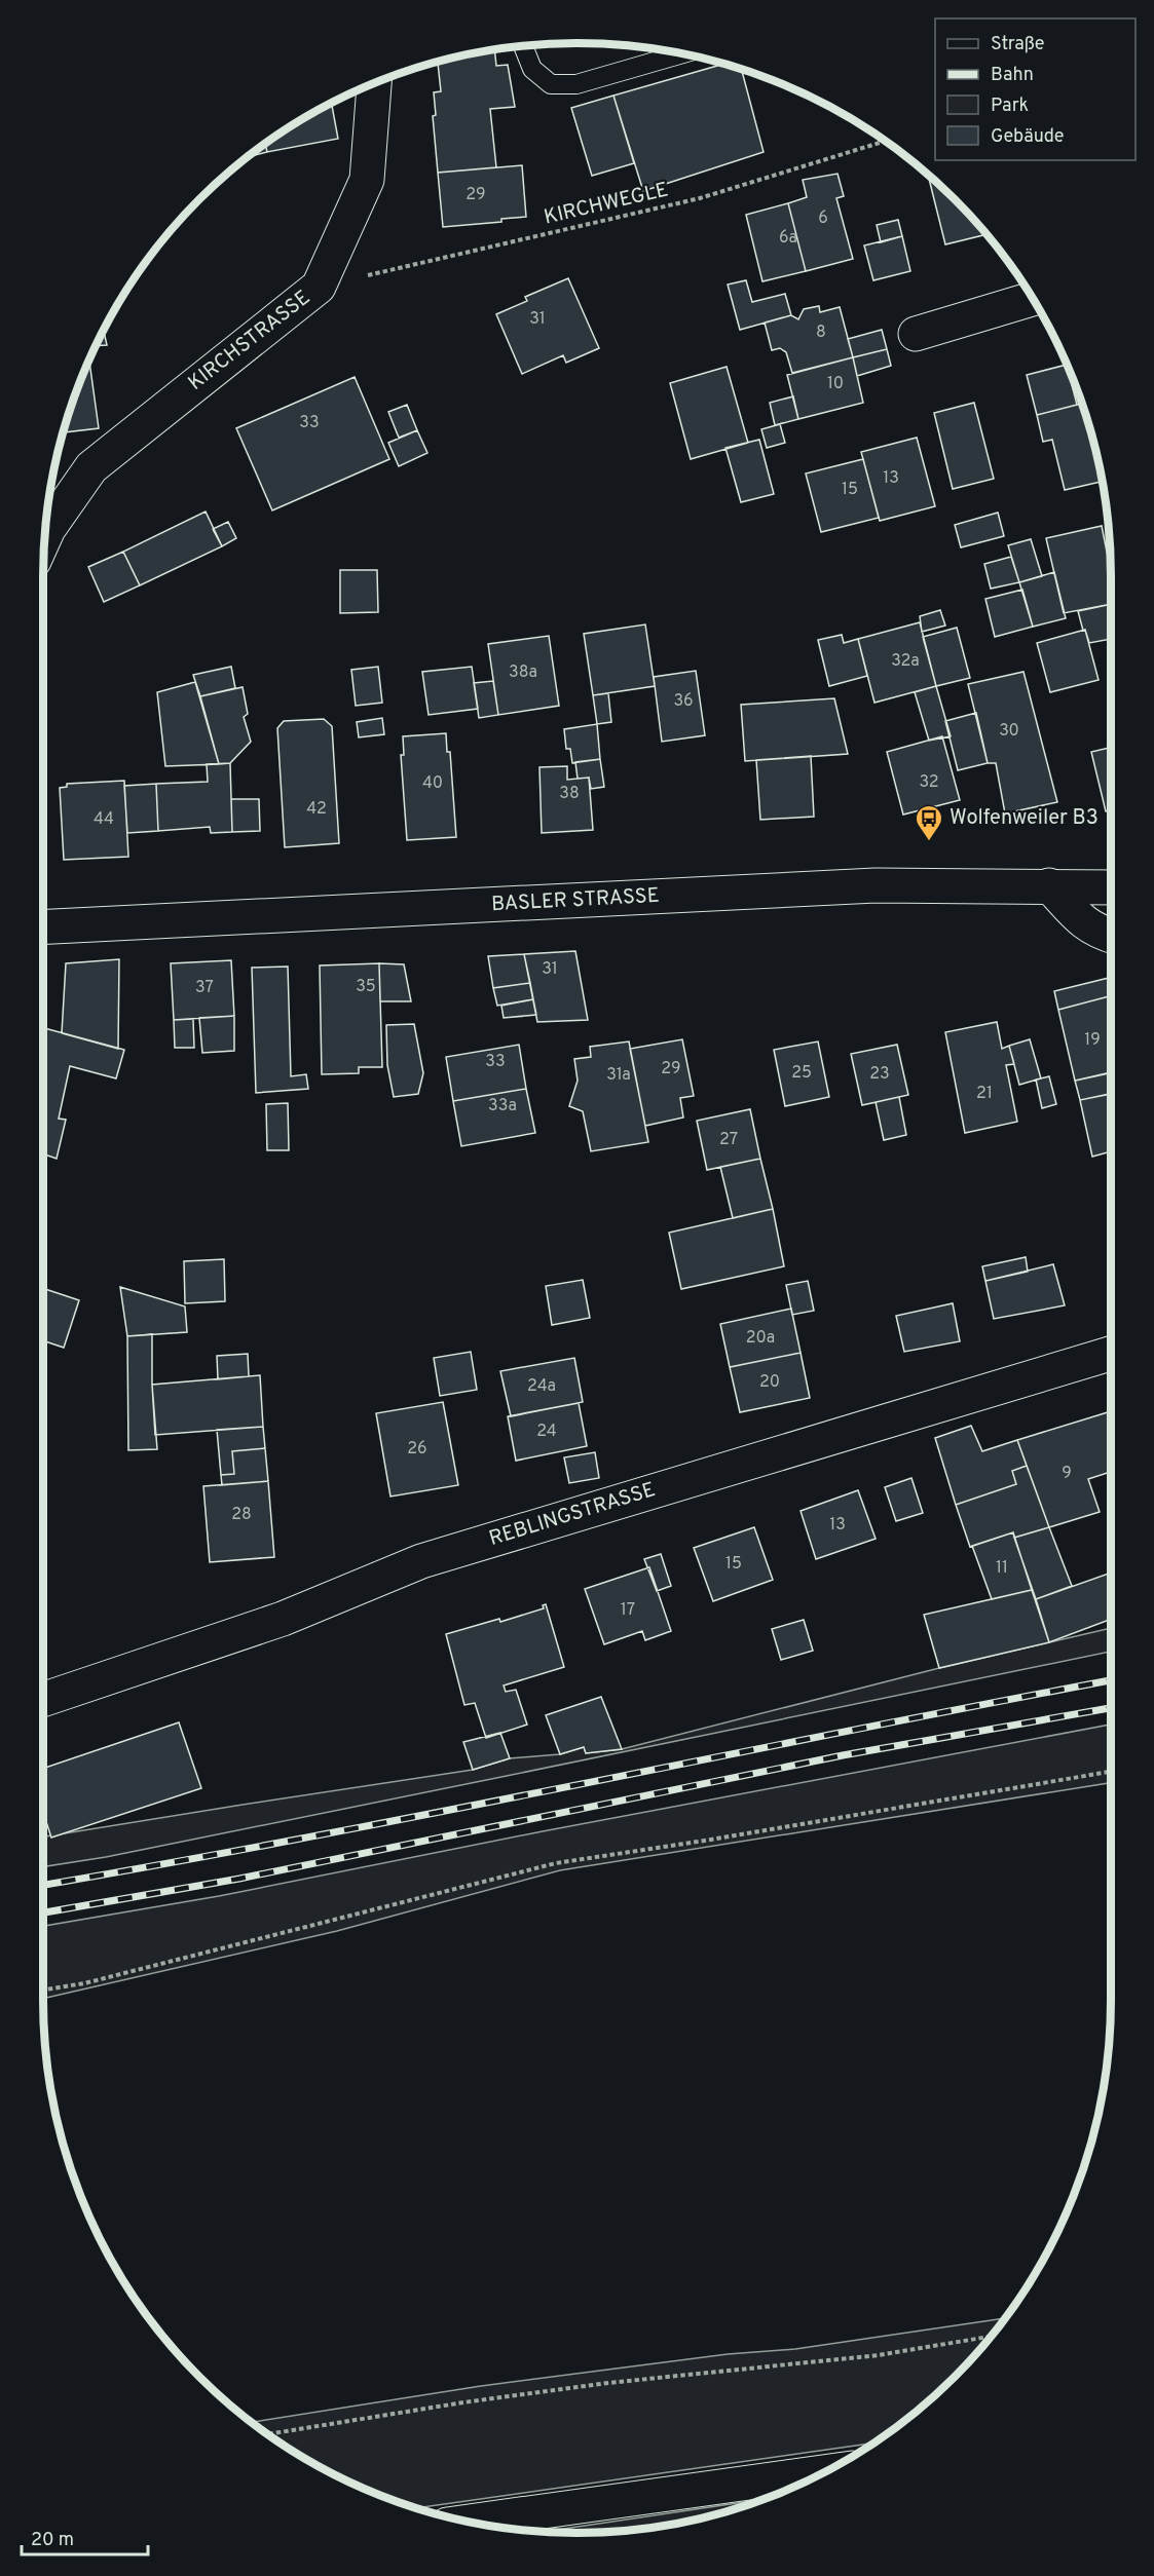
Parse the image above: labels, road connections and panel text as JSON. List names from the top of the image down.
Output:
{
  "streets": {
    "street": ["KIRCHSTRASSE", "BASLER STRASSE", "REBLINGSTRASSE"],
    "path": ["KIRCHWEGLE"]
  },
  "crossings": [
    ["KIRCHWEGLE", "KIRCHSTRASSE"]
  ],
  "places": {
    "bus stop": ["Wolfenweiler B3"]
  },
  "house_numbers": [
    "29",
    "6",
    "6a",
    "31",
    "8",
    "10",
    "33",
    "13",
    "15",
    "32a",
    "38a",
    "36",
    "30",
    "32",
    "40",
    "38",
    "42",
    "44",
    "31",
    "35",
    "37",
    "19",
    "33",
    "29",
    "25",
    "23",
    "31a",
    "21",
    "33a",
    "27",
    "20a",
    "20",
    "24a",
    "24",
    "26",
    "9",
    "28",
    "13",
    "15",
    "11",
    "17"
  ],
  "legend": [
    "Straße",
    "Bahn",
    "Park",
    "Gebäude"
  ],
  "scale_bar": "20 m"
}
